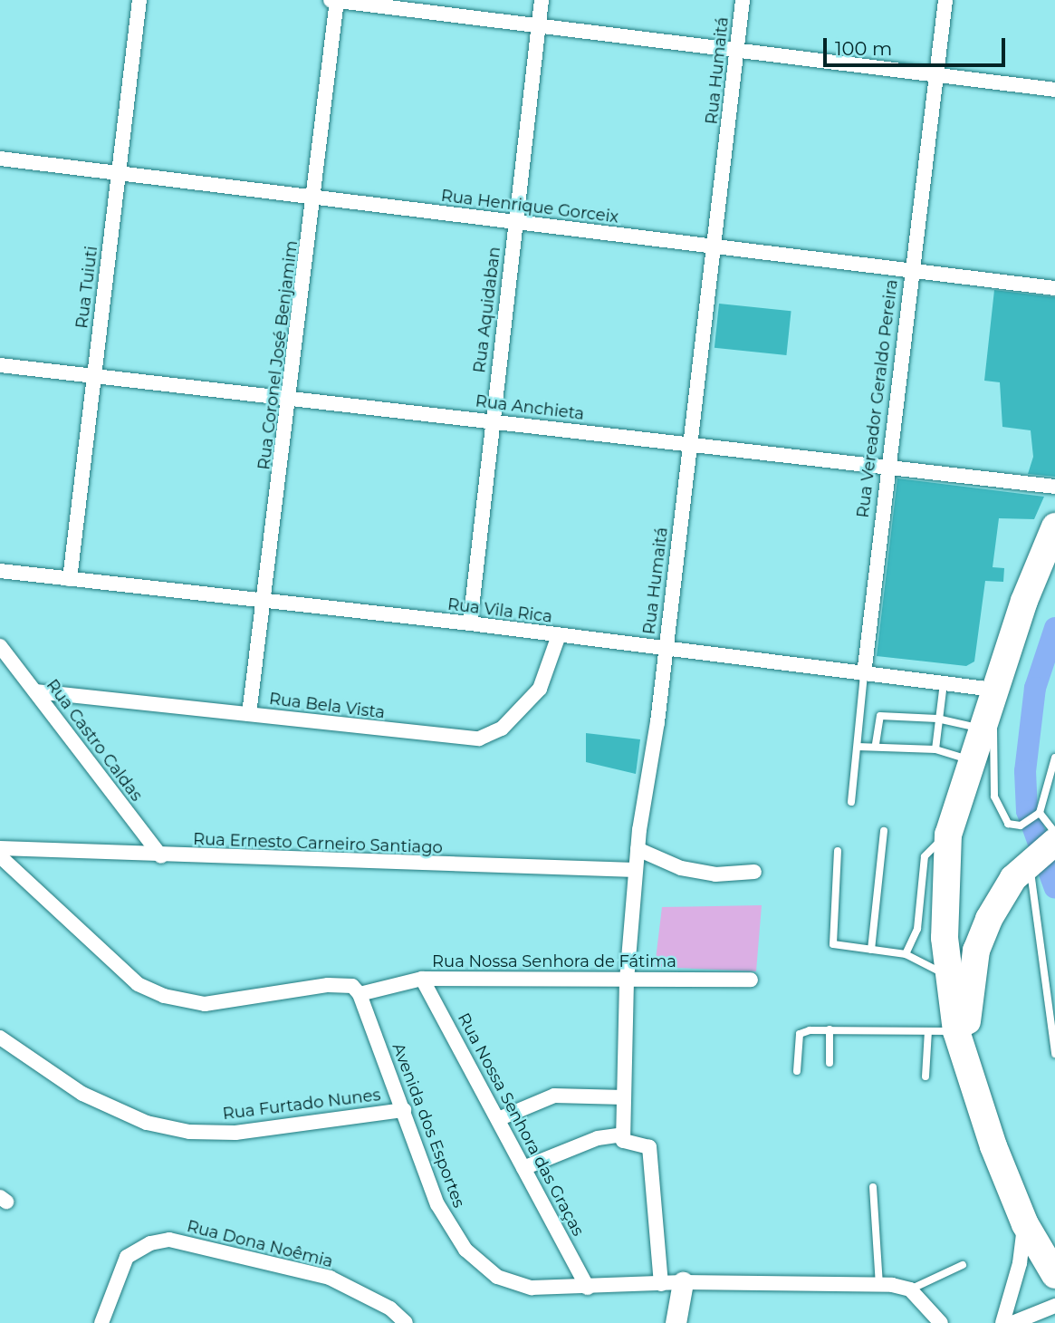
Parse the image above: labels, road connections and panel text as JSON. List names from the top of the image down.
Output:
{
  "streets": {
    "street": [
      "Rua Humaitá",
      "Rua Henrique Gorceix",
      "Rua Tuiuti",
      "Rua Aquidaban",
      "Rua Coronel José Benjamim",
      "Rua Vereador Geraldo Pereira",
      "Rua Anchieta",
      "Rua Vila Rica",
      "Rua Bela Vista",
      "Rua Castro Caldas",
      "Rua Ernesto Carneiro Santiago",
      "Rua Nossa Senhora de Fátima",
      "Rua Furtado Nunes",
      "Rua Nossa Senhora das Graças",
      "Avenida dos Esportes",
      "Rua Dona Noêmia"
    ]
  },
  "crossings": [
    ["Rua Humaitá", "Rua Henrique Gorceix"],
    ["Rua Humaitá", "Rua Anchieta"],
    ["Rua Humaitá", "Rua Vila Rica"],
    ["Rua Humaitá", "Rua Ernesto Carneiro Santiago"],
    ["Rua Humaitá", "Rua Nossa Senhora de Fátima"],
    ["Rua Henrique Gorceix", "Rua Tuiuti"],
    ["Rua Henrique Gorceix", "Rua Aquidaban"],
    ["Rua Henrique Gorceix", "Rua Coronel José Benjamim"],
    ["Rua Henrique Gorceix", "Rua Vereador Geraldo Pereira"],
    ["Rua Tuiuti", "Rua Anchieta"],
    ["Rua Tuiuti", "Rua Vila Rica"],
    ["Rua Aquidaban", "Rua Anchieta"],
    ["Rua Aquidaban", "Rua Vila Rica"],
    ["Rua Coronel José Benjamim", "Rua Anchieta"],
    ["Rua Coronel José Benjamim", "Rua Vila Rica"],
    ["Rua Coronel José Benjamim", "Rua Bela Vista"],
    ["Rua Vereador Geraldo Pereira", "Rua Anchieta"],
    ["Rua Vereador Geraldo Pereira", "Rua Vila Rica"],
    ["Rua Vila Rica", "Rua Bela Vista"],
    ["Rua Bela Vista", "Rua Castro Caldas"],
    ["Rua Castro Caldas", "Rua Ernesto Carneiro Santiago"],
    ["Rua Nossa Senhora de Fátima", "Rua Nossa Senhora das Graças"],
    ["Rua Nossa Senhora de Fátima", "Avenida dos Esportes"],
    ["Rua Furtado Nunes", "Avenida dos Esportes"],
    ["Rua Nossa Senhora das Graças", "Avenida dos Esportes"]
  ],
  "scale_bar": "100 m"
}
